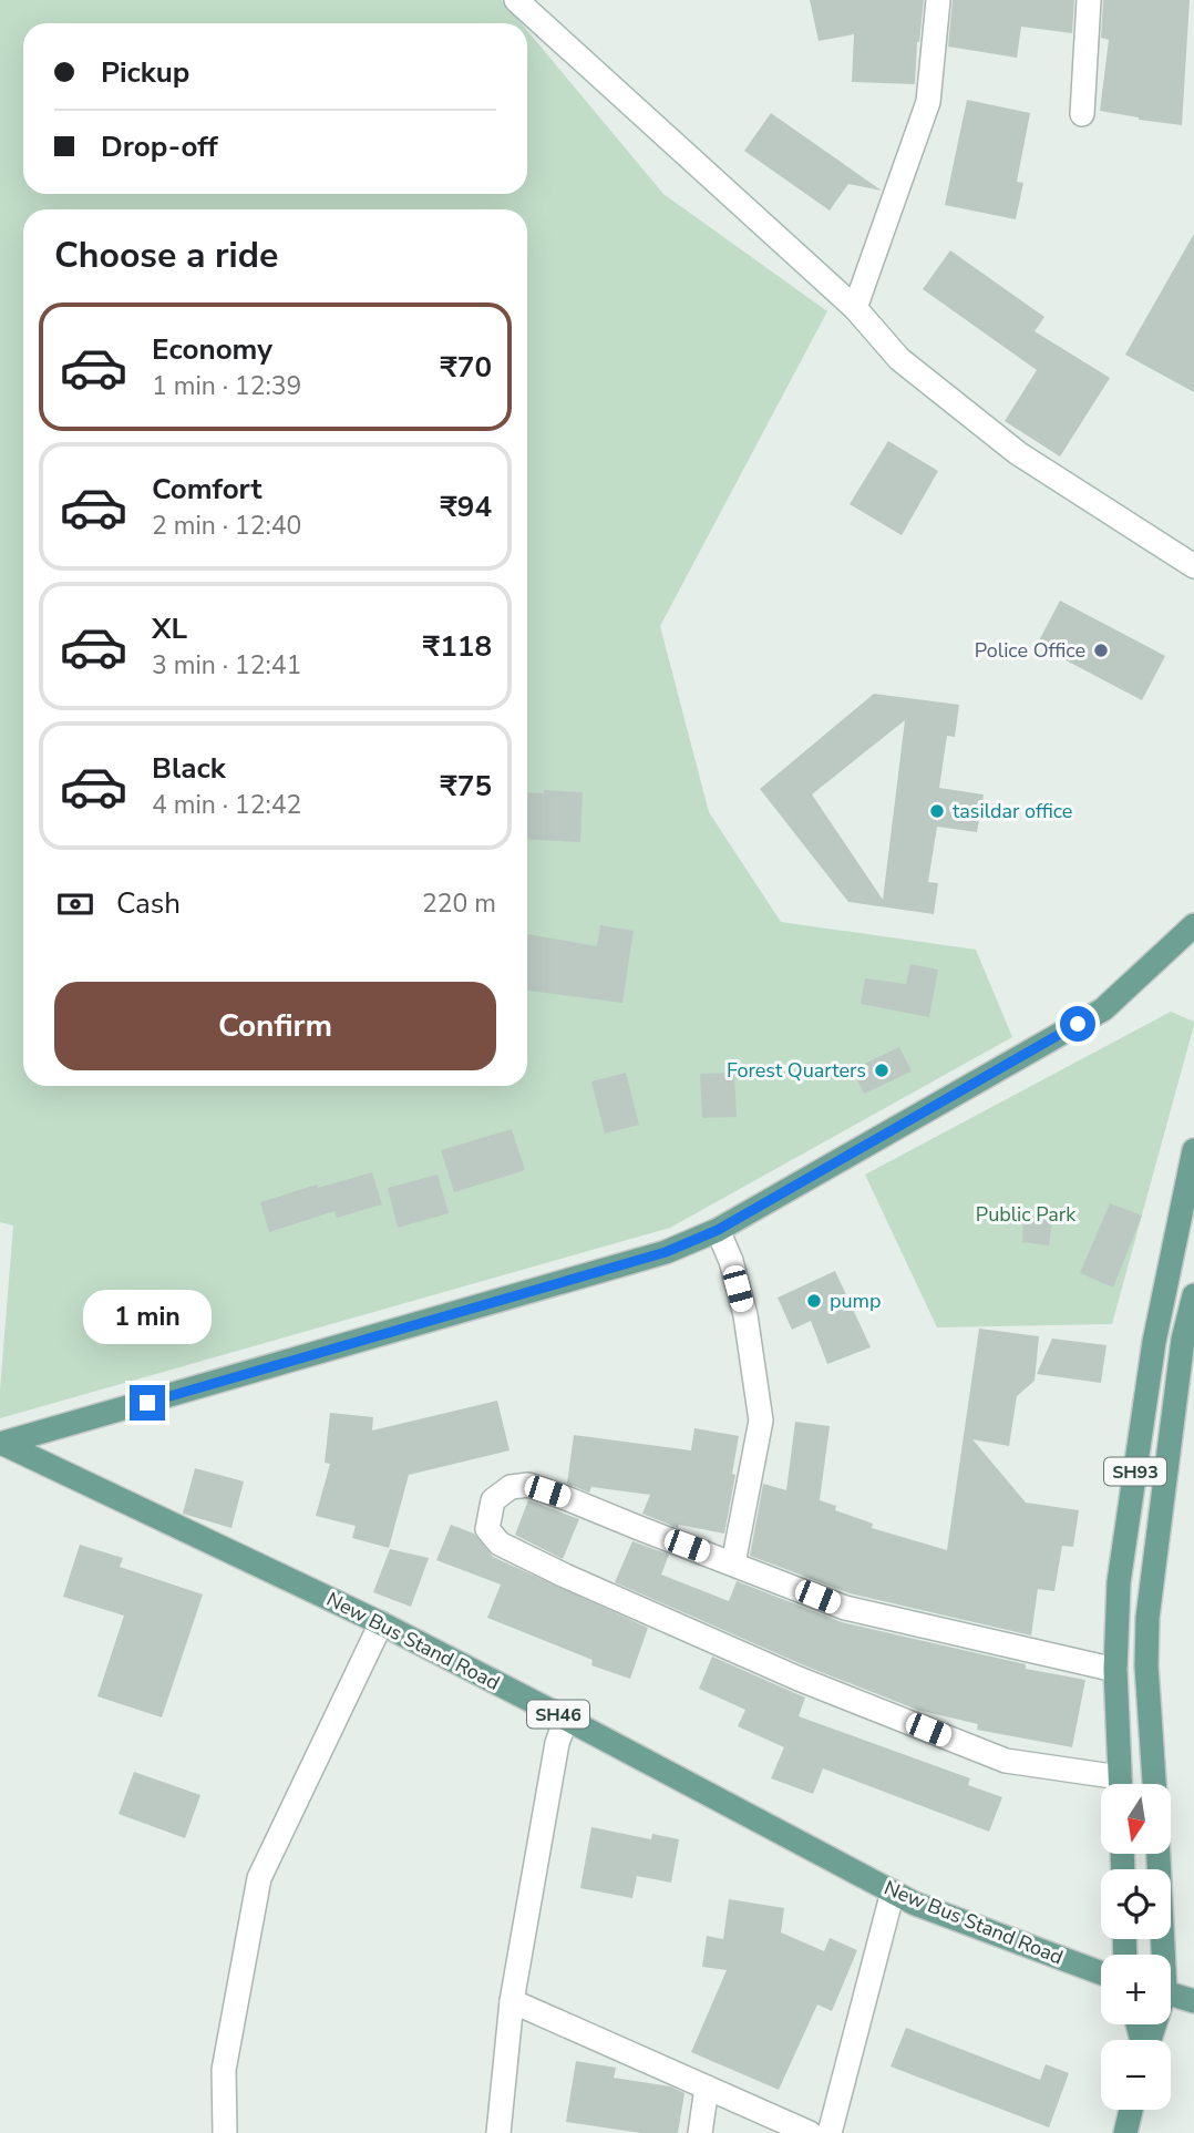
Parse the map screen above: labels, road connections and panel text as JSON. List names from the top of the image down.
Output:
{
  "streets": {
    "main road": ["SH93", "New Bus Stand Road", "SH46"]
  },
  "parks": ["Public Park"],
  "places": [
    "Police Office",
    "tasildar office",
    "Forest Quarters",
    "pump"
  ],
  "north": "bottom",
  "page": {
    "banner": ["Pickup", "Drop-off"],
    "heading": "Choose a ride",
    "list": [
      {
        "name": "Economy",
        "note": "1 min · 12:39",
        "value": "₹70"
      },
      {
        "name": "Comfort",
        "note": "2 min · 12:40",
        "value": "₹94"
      },
      {
        "name": "XL",
        "note": "3 min · 12:41",
        "value": "₹118"
      },
      {
        "name": "Black",
        "note": "4 min · 12:42",
        "value": "₹75"
      }
    ],
    "pay": ["Cash", "220 m"],
    "buttons": "Confirm",
    "bubble": "1 min",
    "map_buttons": ["+", "−"]
  }
}
